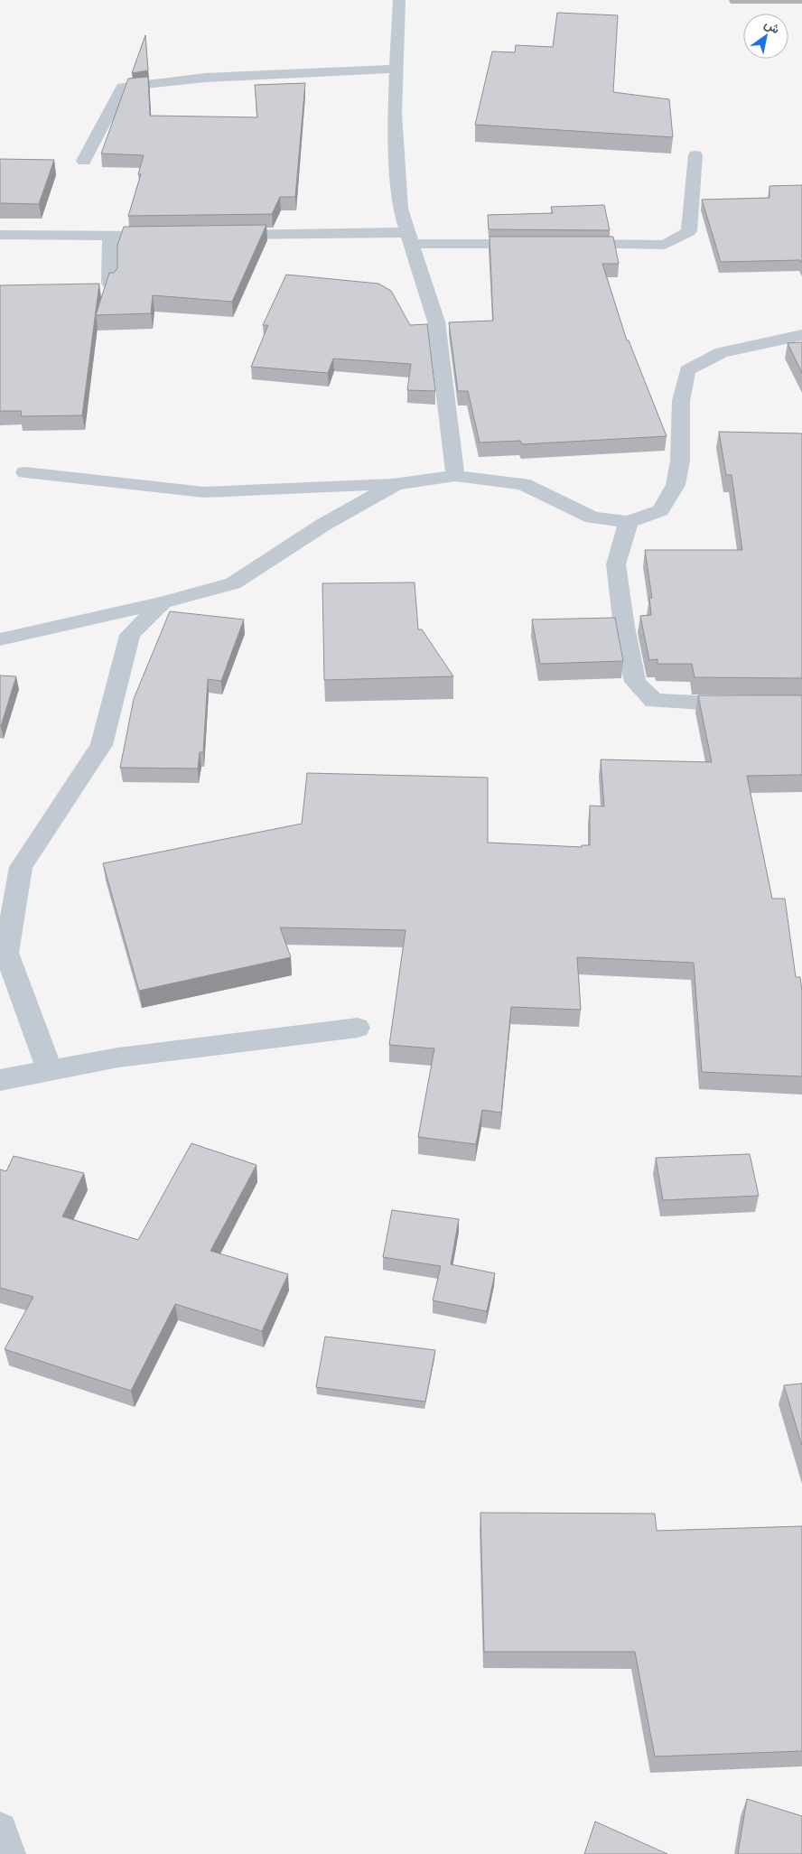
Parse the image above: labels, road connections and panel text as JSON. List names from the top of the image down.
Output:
{
  "north": "top right"
}
